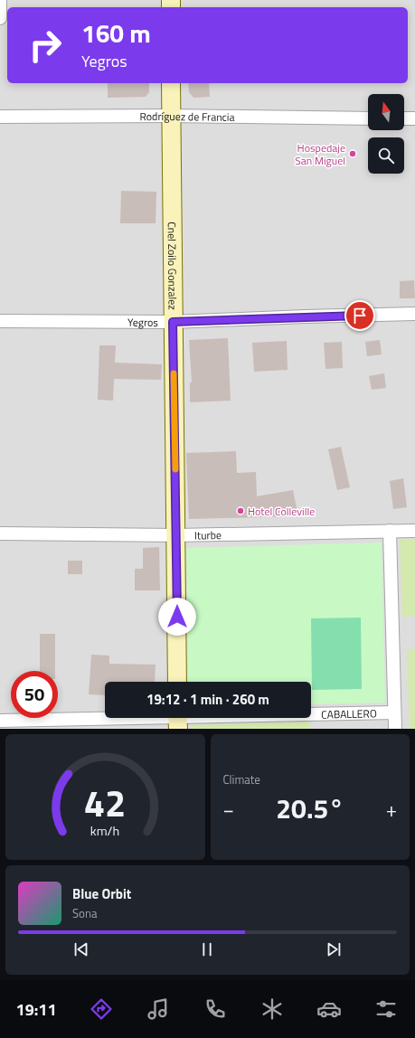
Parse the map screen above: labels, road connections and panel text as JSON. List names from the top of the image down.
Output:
{
  "streets": {
    "main road": ["Cnel Zoilo Gonzalez"],
    "street": [
      "Rodríguez de Francia",
      "Yegros",
      "Iturbe",
      "CABALLERO"
    ]
  },
  "crossings": [
    ["Rodríguez de Francia", "Cnel Zoilo Gonzalez"],
    ["Cnel Zoilo Gonzalez", "Yegros"],
    ["Cnel Zoilo Gonzalez", "Iturbe"]
  ],
  "places": ["Hospedaje San Miguel", "Hotel Colleville"],
  "north": "top",
  "page": {
    "turn": ["160 m", "Yegros"],
    "limit": "50",
    "trip": "19:12 · 1 min · 260 m",
    "tile": "Climate",
    "heat": ["−", "20.5°", "+"],
    "song": ["Blue Orbit", "Sona"],
    "tabs": "19:11",
    "gauge": ["42", "km/h"]
  }
}
